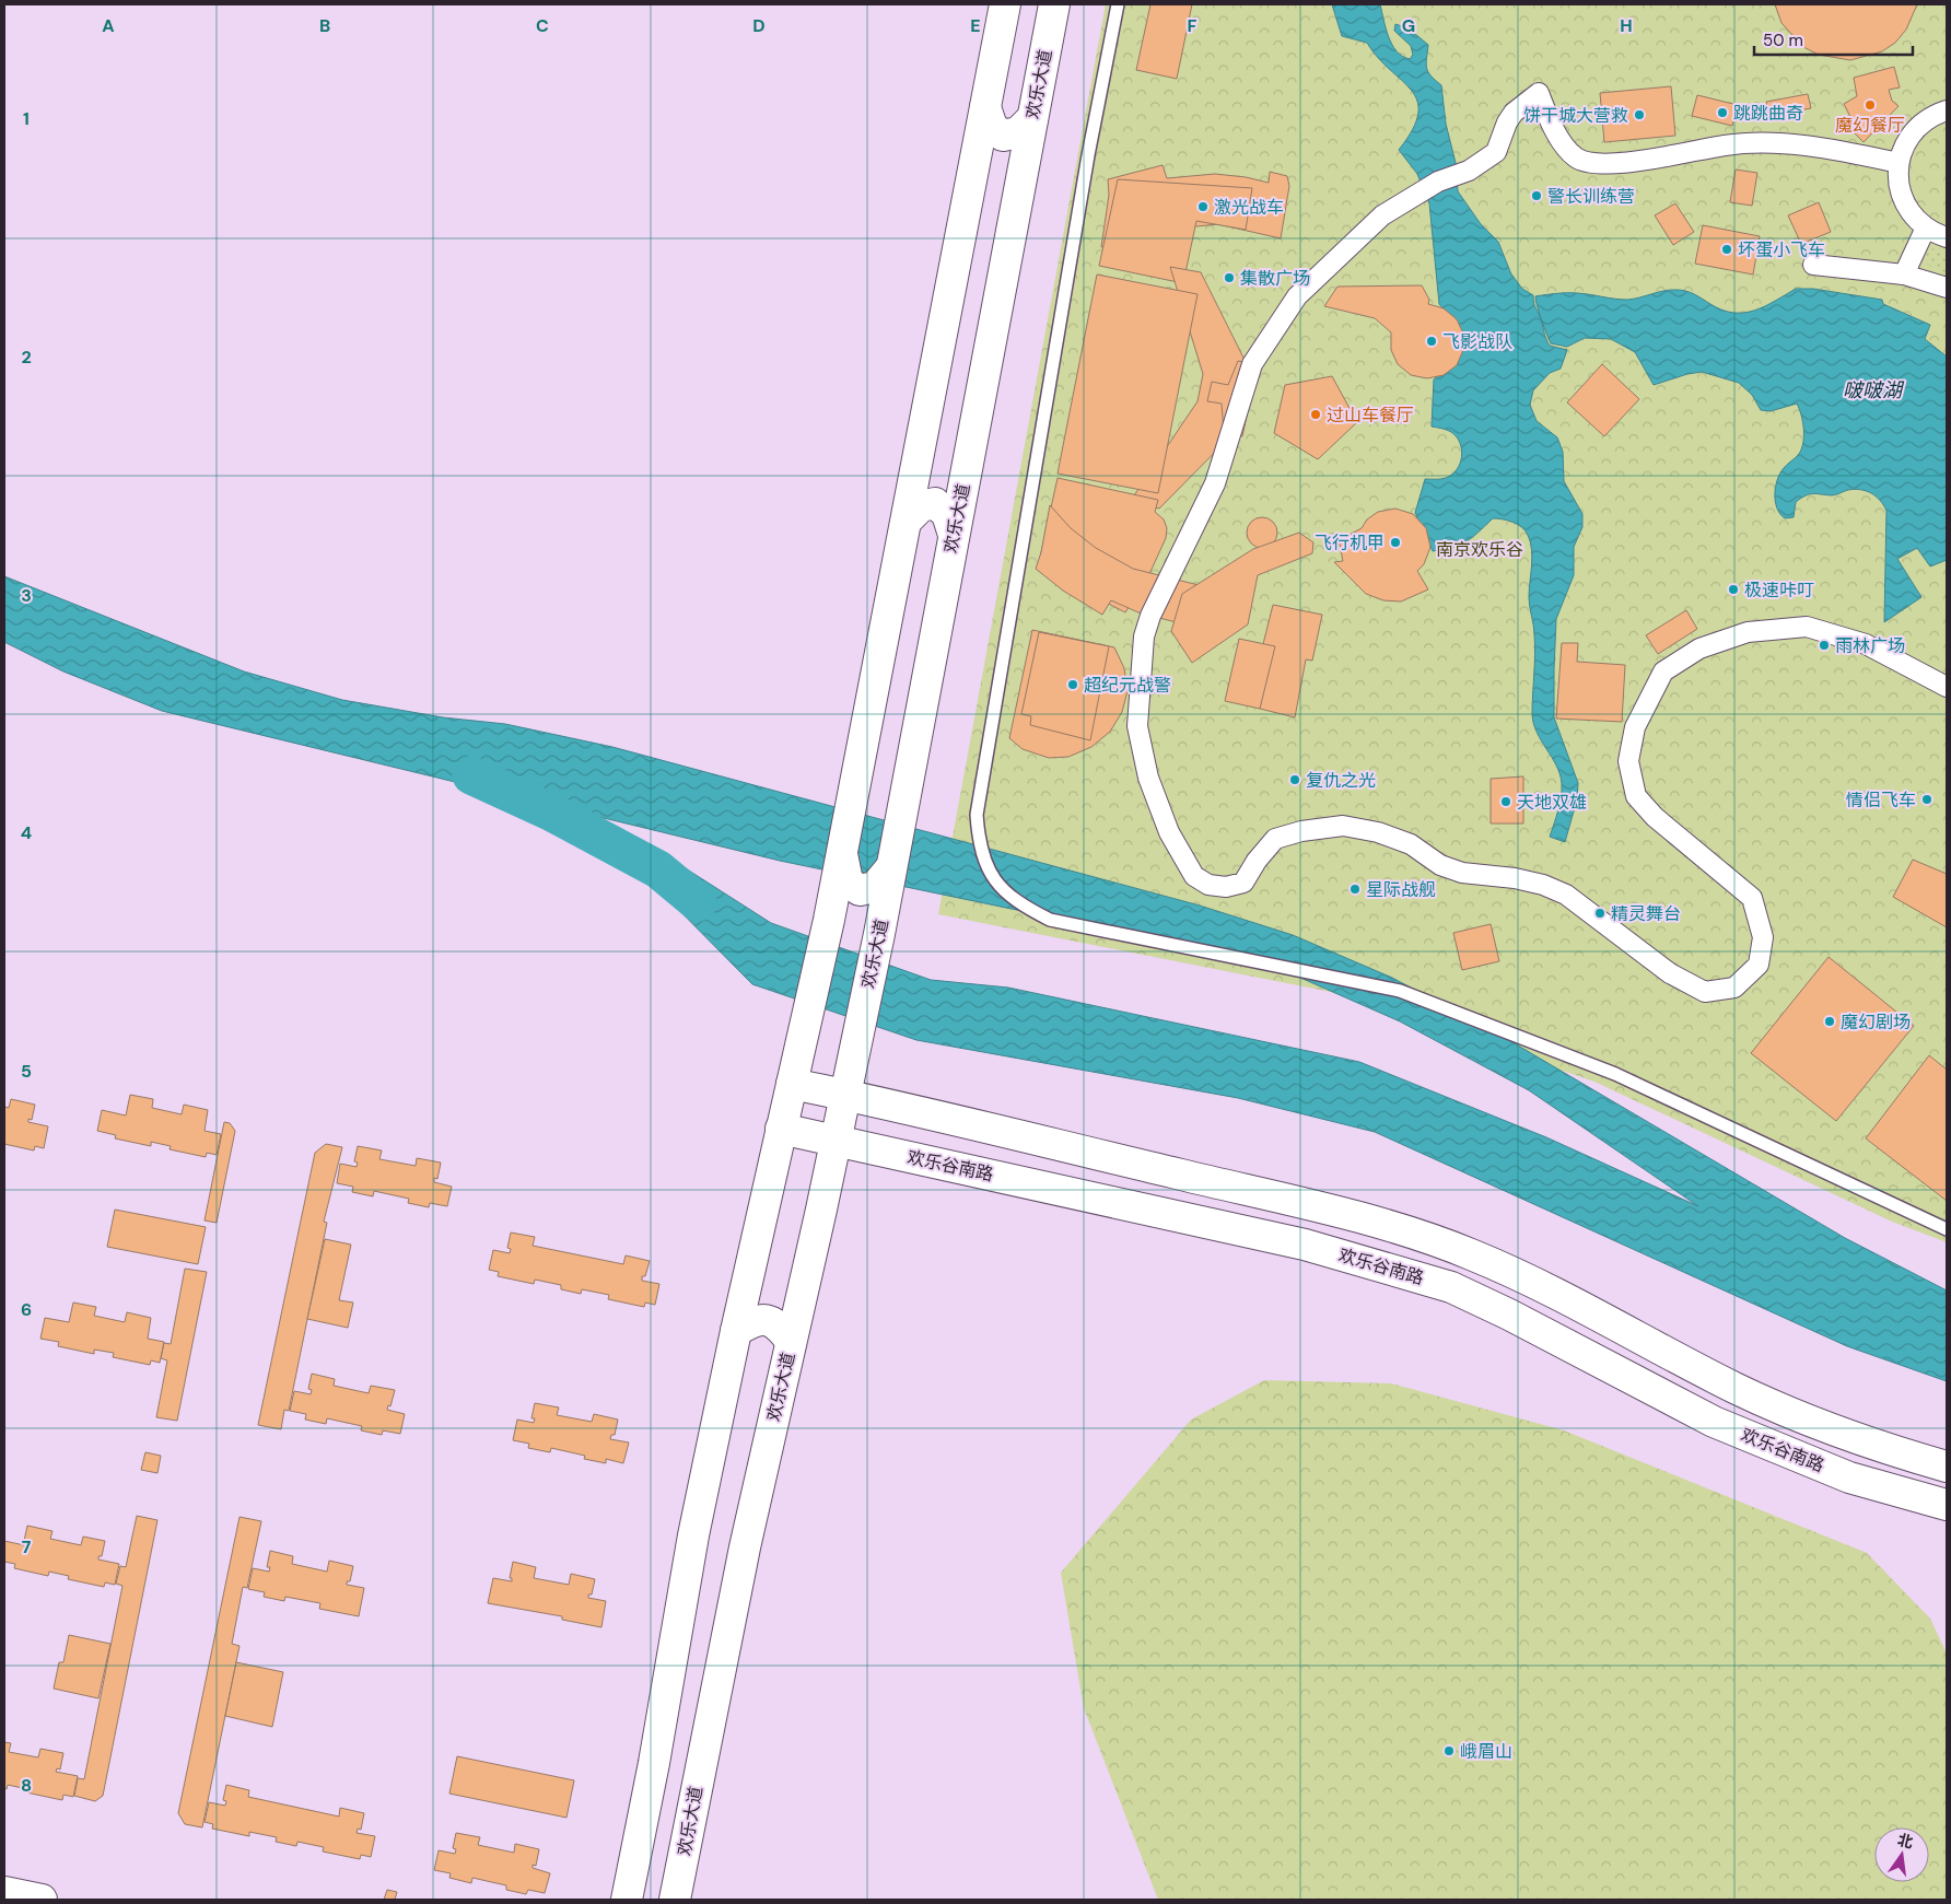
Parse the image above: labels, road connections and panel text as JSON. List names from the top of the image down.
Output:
{
  "streets": {
    "main road": ["欢乐大道", "欢乐谷南路"]
  },
  "crossings": [
    ["欢乐大道", "欢乐谷南路"]
  ],
  "water": ["啵啵湖"],
  "parks": ["南京欢乐谷"],
  "places": [
    "魔幻餐厅",
    "跳跳曲奇",
    "饼干城大营救",
    "警长训练营",
    "激光战车",
    "坏蛋小飞车",
    "集散广场",
    "飞影战队",
    "过山车餐厅",
    "飞行机甲",
    "极速咔叮",
    "雨林广场",
    "超纪元战警",
    "复仇之光",
    "情侣飞车",
    "天地双雄",
    "星际战舰",
    "精灵舞台",
    "魔幻剧场",
    "峨眉山"
  ],
  "scale_bar": "50 m",
  "north": "top",
  "grid": {
    "columns": [
      "A",
      "B",
      "C",
      "D",
      "E",
      "F",
      "G",
      "H"
    ],
    "rows": [
      "1",
      "2",
      "3",
      "4",
      "5",
      "6",
      "7",
      "8"
    ]
  }
}
